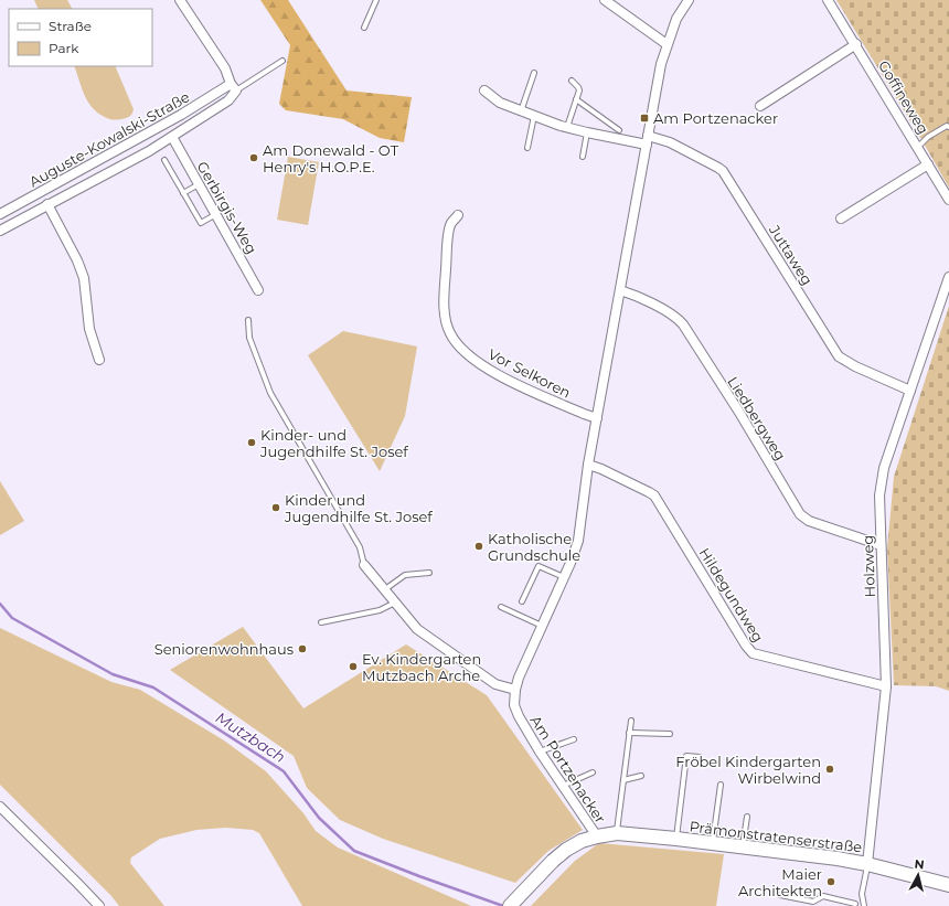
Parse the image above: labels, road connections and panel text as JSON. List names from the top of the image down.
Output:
{
  "streets": {
    "main road": ["Prämonstratenserstraße"],
    "street": [
      "Goffineweg",
      "Auguste-Kowalski-Straße",
      "Gerbirgis-Weg",
      "Juttaweg",
      "Vor Selkoren",
      "Liedbergweg",
      "Holzweg",
      "Hildegundweg",
      "Am Portzenacker"
    ]
  },
  "crossings": [
    ["Auguste-Kowalski-Straße", "Gerbirgis-Weg"],
    ["Juttaweg", "Holzweg"],
    ["Juttaweg", "Am Portzenacker"],
    ["Vor Selkoren", "Am Portzenacker"],
    ["Liedbergweg", "Holzweg"],
    ["Liedbergweg", "Am Portzenacker"],
    ["Holzweg", "Hildegundweg"],
    ["Holzweg", "Prämonstratenserstraße"],
    ["Hildegundweg", "Am Portzenacker"],
    ["Am Portzenacker", "Prämonstratenserstraße"]
  ],
  "water": ["Mutzbach"],
  "places": {
    "transit": ["Am Portzenacker"],
    "other": [
      "Am Donewald - OT Henry's H.O.P.E.",
      "Kinder- und Jugendhilfe St. Josef",
      "Kinder und Jugendhilfe St. Josef",
      "Katholische Grundschule",
      "Seniorenwohnhaus",
      "Ev. Kindergarten Mutzbach Arche",
      "Fröbel Kindergarten Wirbelwind",
      "Maier Architekten"
    ]
  },
  "legend": ["Straße", "Park"],
  "north": "top"
}
